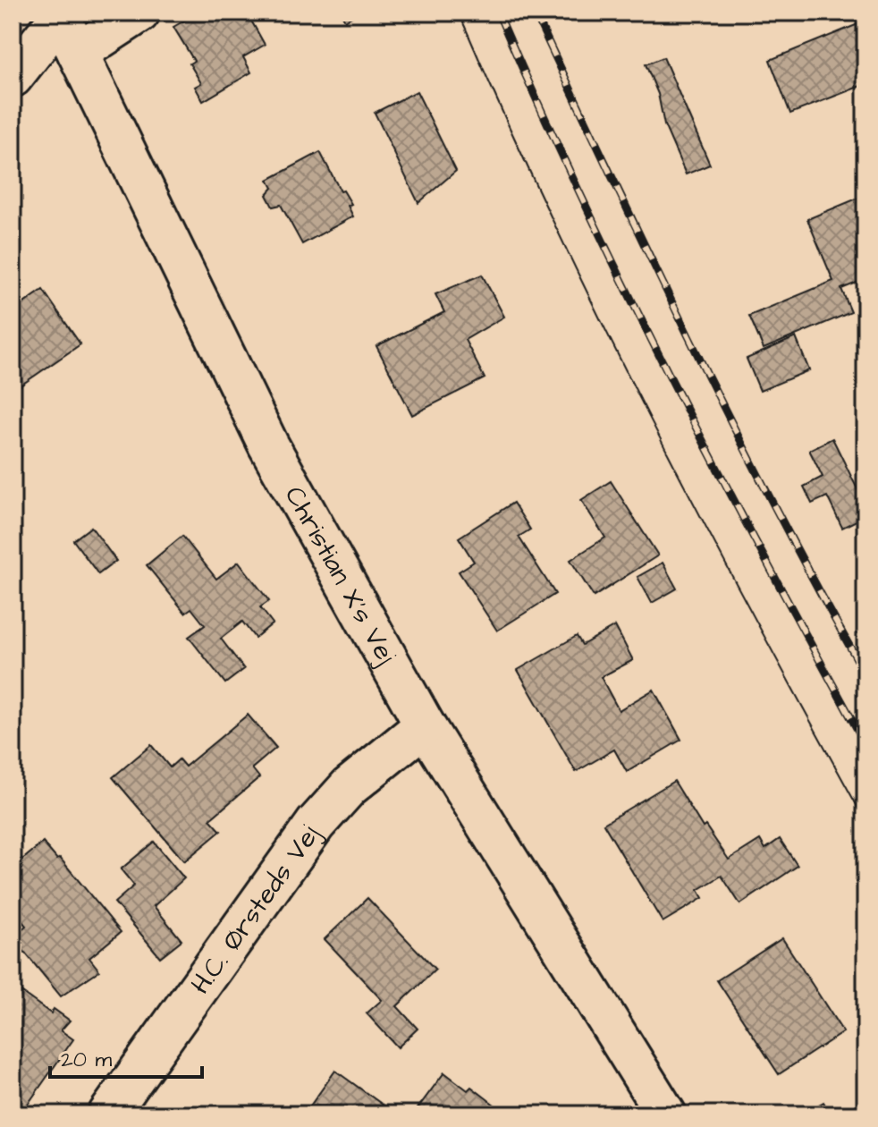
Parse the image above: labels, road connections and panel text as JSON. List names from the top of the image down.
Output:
{
  "streets": {
    "street": ["Christian X's Vej", "H.C. Ørsteds Vej"]
  },
  "crossings": [
    ["Christian X's Vej", "H.C. Ørsteds Vej"]
  ],
  "scale_bar": "20 m"
}
